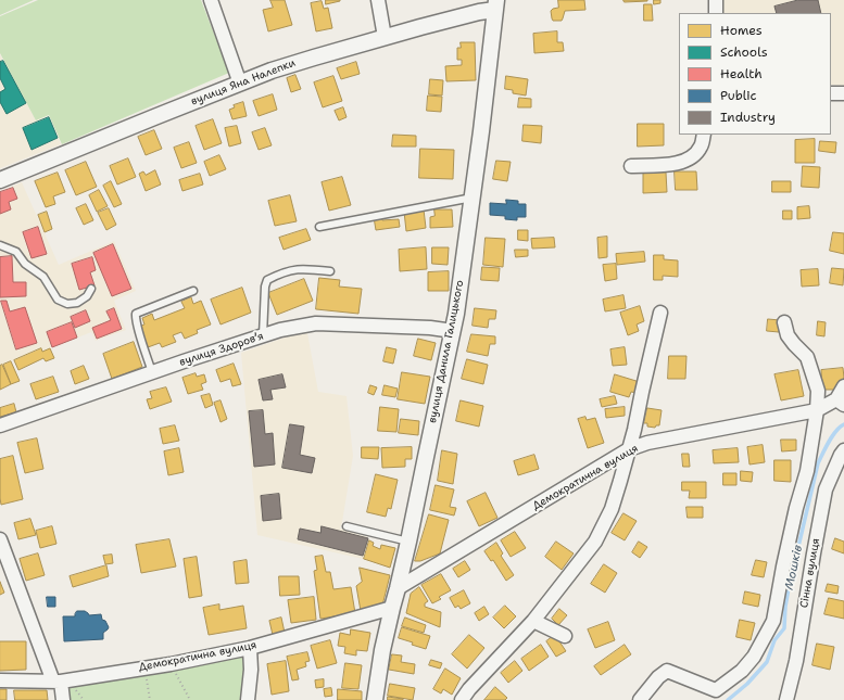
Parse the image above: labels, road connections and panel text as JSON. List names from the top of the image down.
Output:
{
  "streets": {
    "street": [
      "вулиця Яна Налепки",
      "вулиця Здоровʼя",
      "вулиця Данила Галицького",
      "Демократична вулиця",
      "Сінна вулиця"
    ]
  },
  "crossings": [
    ["вулиця Яна Налепки", "вулиця Данила Галицького"],
    ["вулиця Здоровʼя", "вулиця Данила Галицького"],
    ["вулиця Данила Галицького", "Демократична вулиця"]
  ],
  "water": ["Мошків"],
  "legend": [
    "Homes",
    "Schools",
    "Health",
    "Public",
    "Industry"
  ]
}
